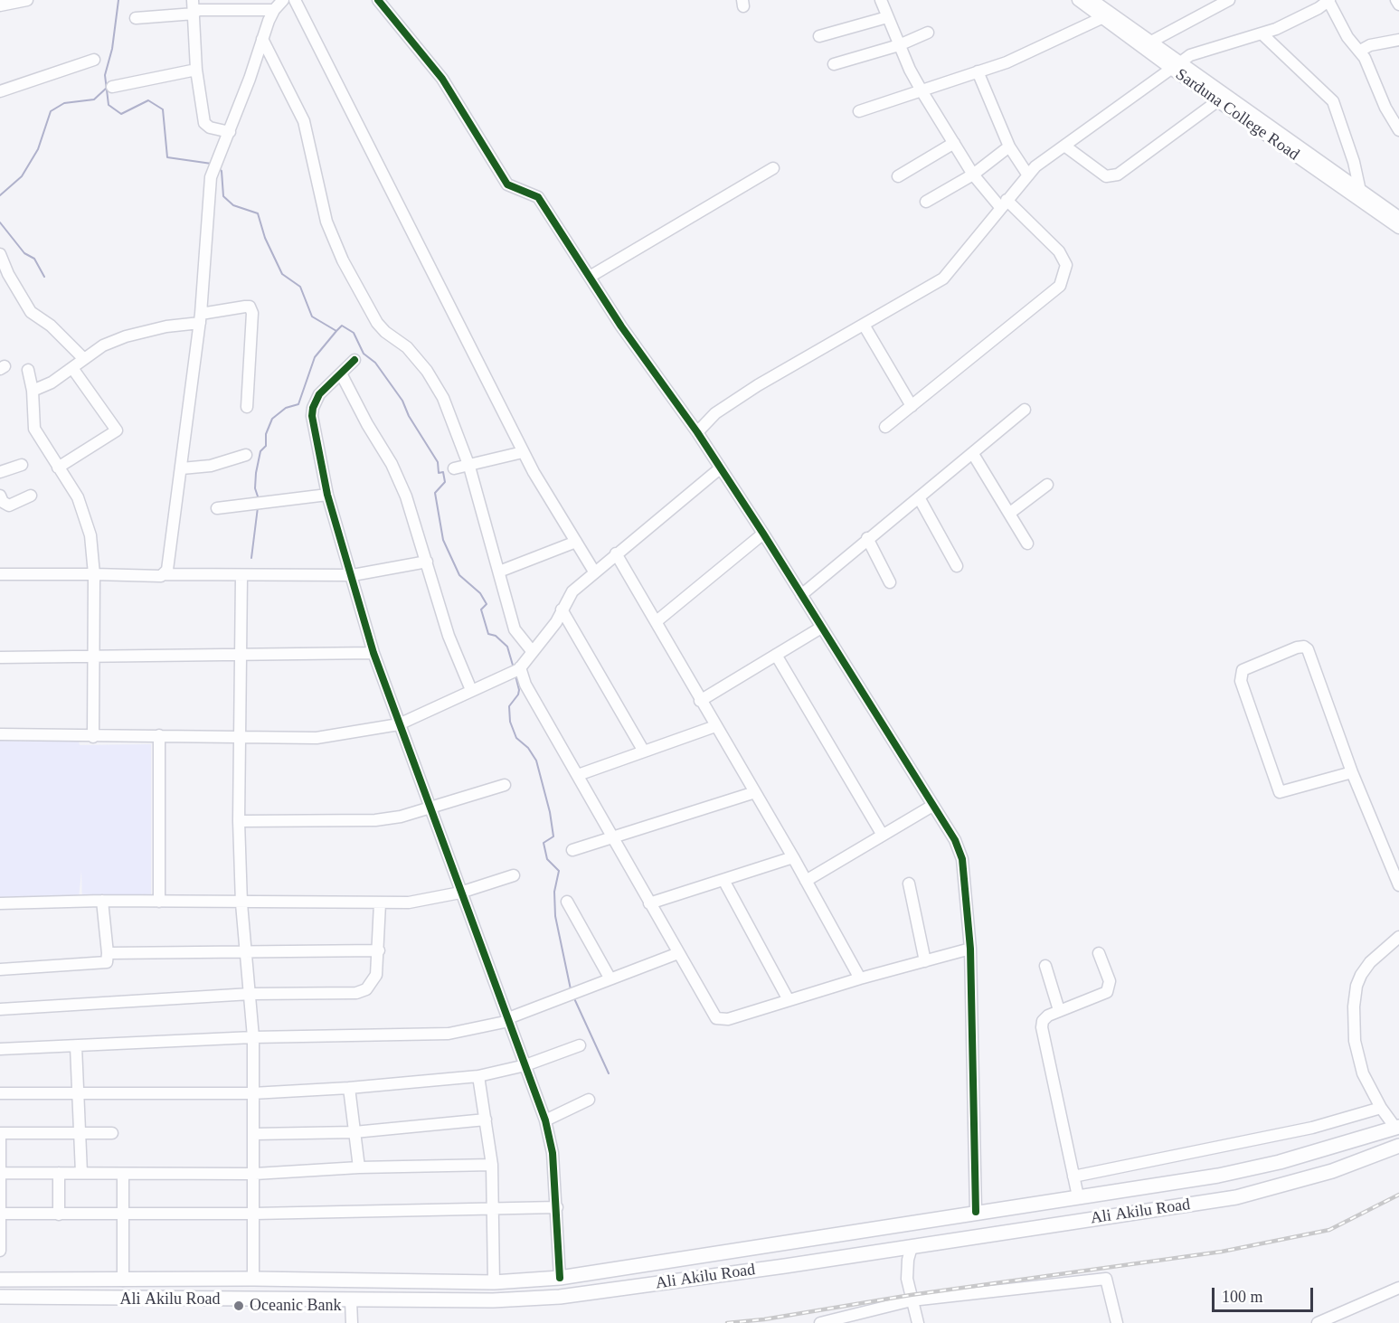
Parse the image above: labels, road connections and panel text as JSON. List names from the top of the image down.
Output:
{
  "streets": {
    "main road": ["Ali Akilu Road"],
    "street": ["Sarduna College Road"]
  },
  "places": ["Oceanic Bank"],
  "scale_bar": "100 m"
}
